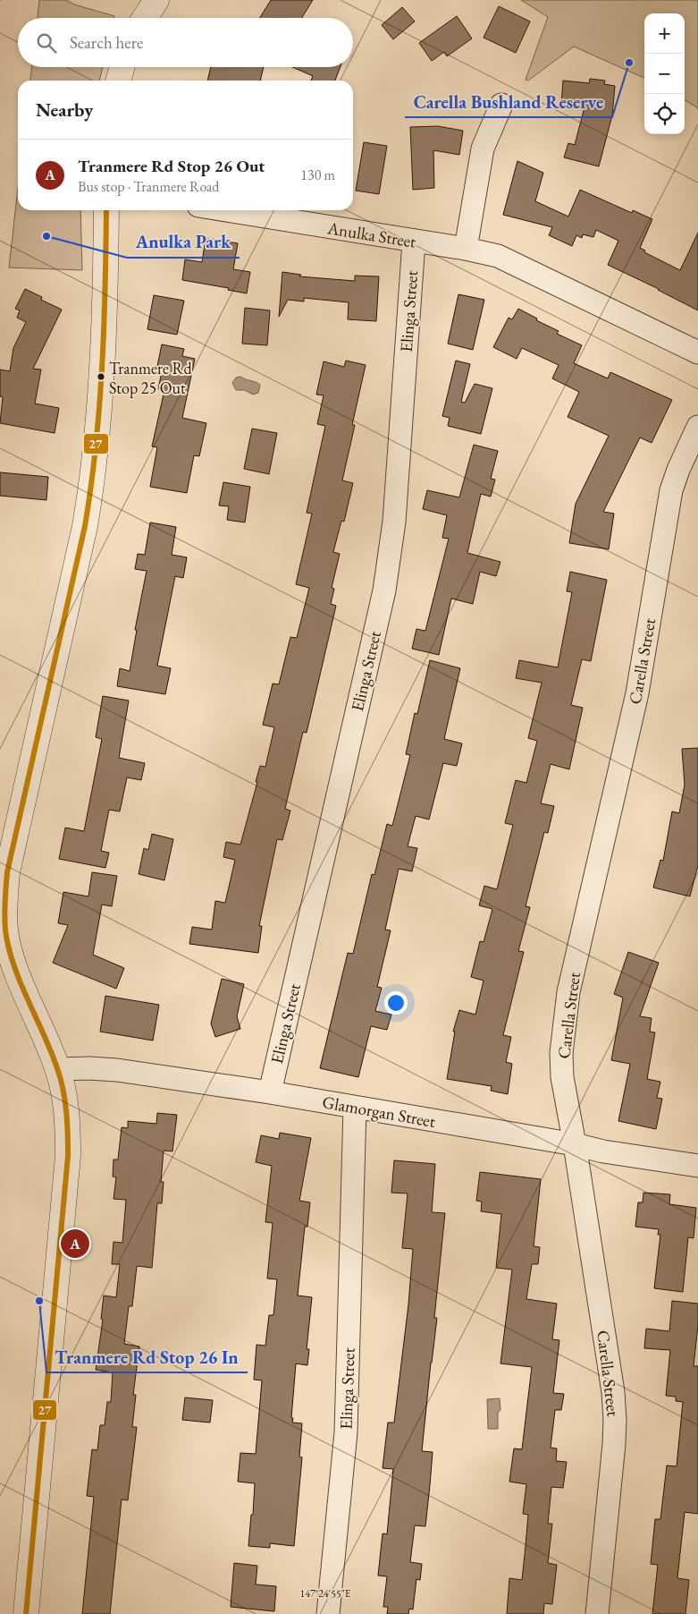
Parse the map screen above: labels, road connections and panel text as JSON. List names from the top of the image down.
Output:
{
  "streets": {
    "street": [
      "Anulka Street",
      "Elinga Street",
      "Carella Street",
      "Glamorgan Street"
    ]
  },
  "crossings": [
    ["Anulka Street", "Elinga Street"],
    ["Elinga Street", "Glamorgan Street"],
    ["Carella Street", "Glamorgan Street"]
  ],
  "places": [
    "Carella Bushland Reserve",
    "Anulka Park",
    "Tranmere Rd Stop 25 Out",
    "Tranmere Rd Stop 26 In"
  ],
  "lines": ["transit line 27"],
  "page": {
    "map_buttons": ["+", "−"],
    "search": "Search here",
    "heading": "Nearby",
    "list": [
      {
        "mark": "A",
        "name": "Tranmere Rd Stop 26 Out",
        "note": "Bus stop · Tranmere Road",
        "value": "130 m"
      }
    ],
    "pins": "A"
  },
  "coordinates": ["147°24'55\"E"]
}
